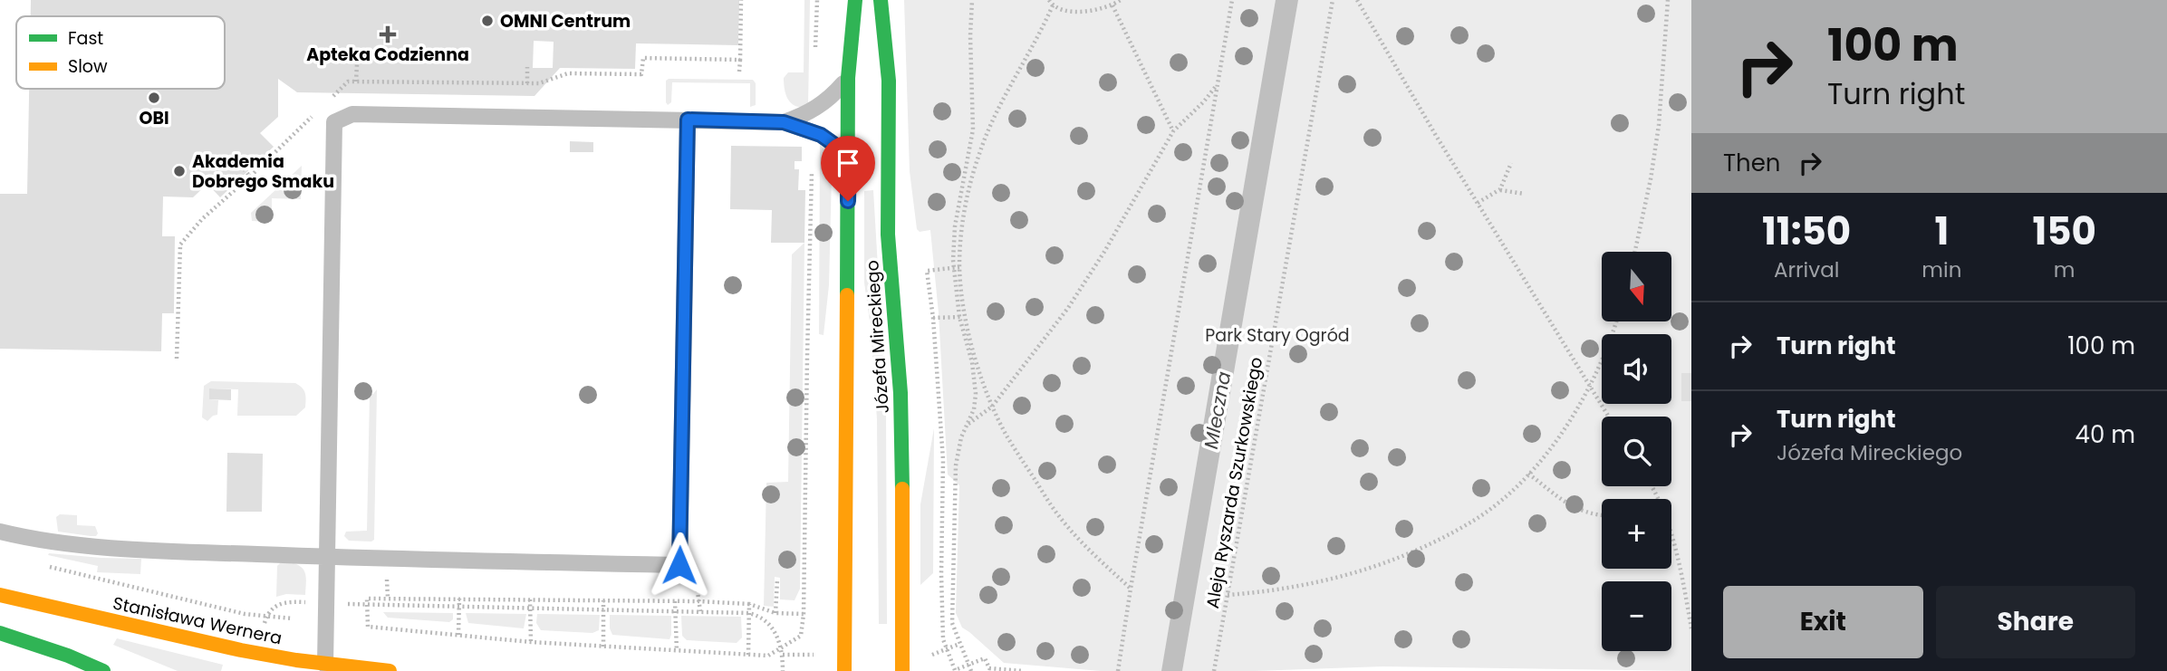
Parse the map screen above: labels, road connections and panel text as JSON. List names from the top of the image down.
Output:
{
  "streets": {
    "main road": ["Józefa Mireckiego", "Stanisława Wernera"],
    "path": ["Aleja Ryszarda Szurkowskiego"]
  },
  "water": ["Mleczna"],
  "parks": ["Park Stary Ogród"],
  "places": {
    "other": ["OMNI Centrum", "OBI", "Akademia Dobrego Smaku"],
    "health": ["Apteka Codzienna"]
  },
  "legend": ["Fast", "Slow"],
  "north": "bottom",
  "page": {
    "turn": ["100 m", "Turn right"],
    "then": "Then",
    "eta": [
      "11:50",
      "Arrival",
      "1",
      "min",
      "150",
      "m"
    ],
    "map_buttons": ["+", "−"],
    "list": [
      {
        "name": "Turn right",
        "value": "100 m"
      },
      {
        "name": "Turn right",
        "note": "Józefa Mireckiego",
        "value": "40 m"
      }
    ],
    "buttons": ["Exit", "Share"]
  }
}
